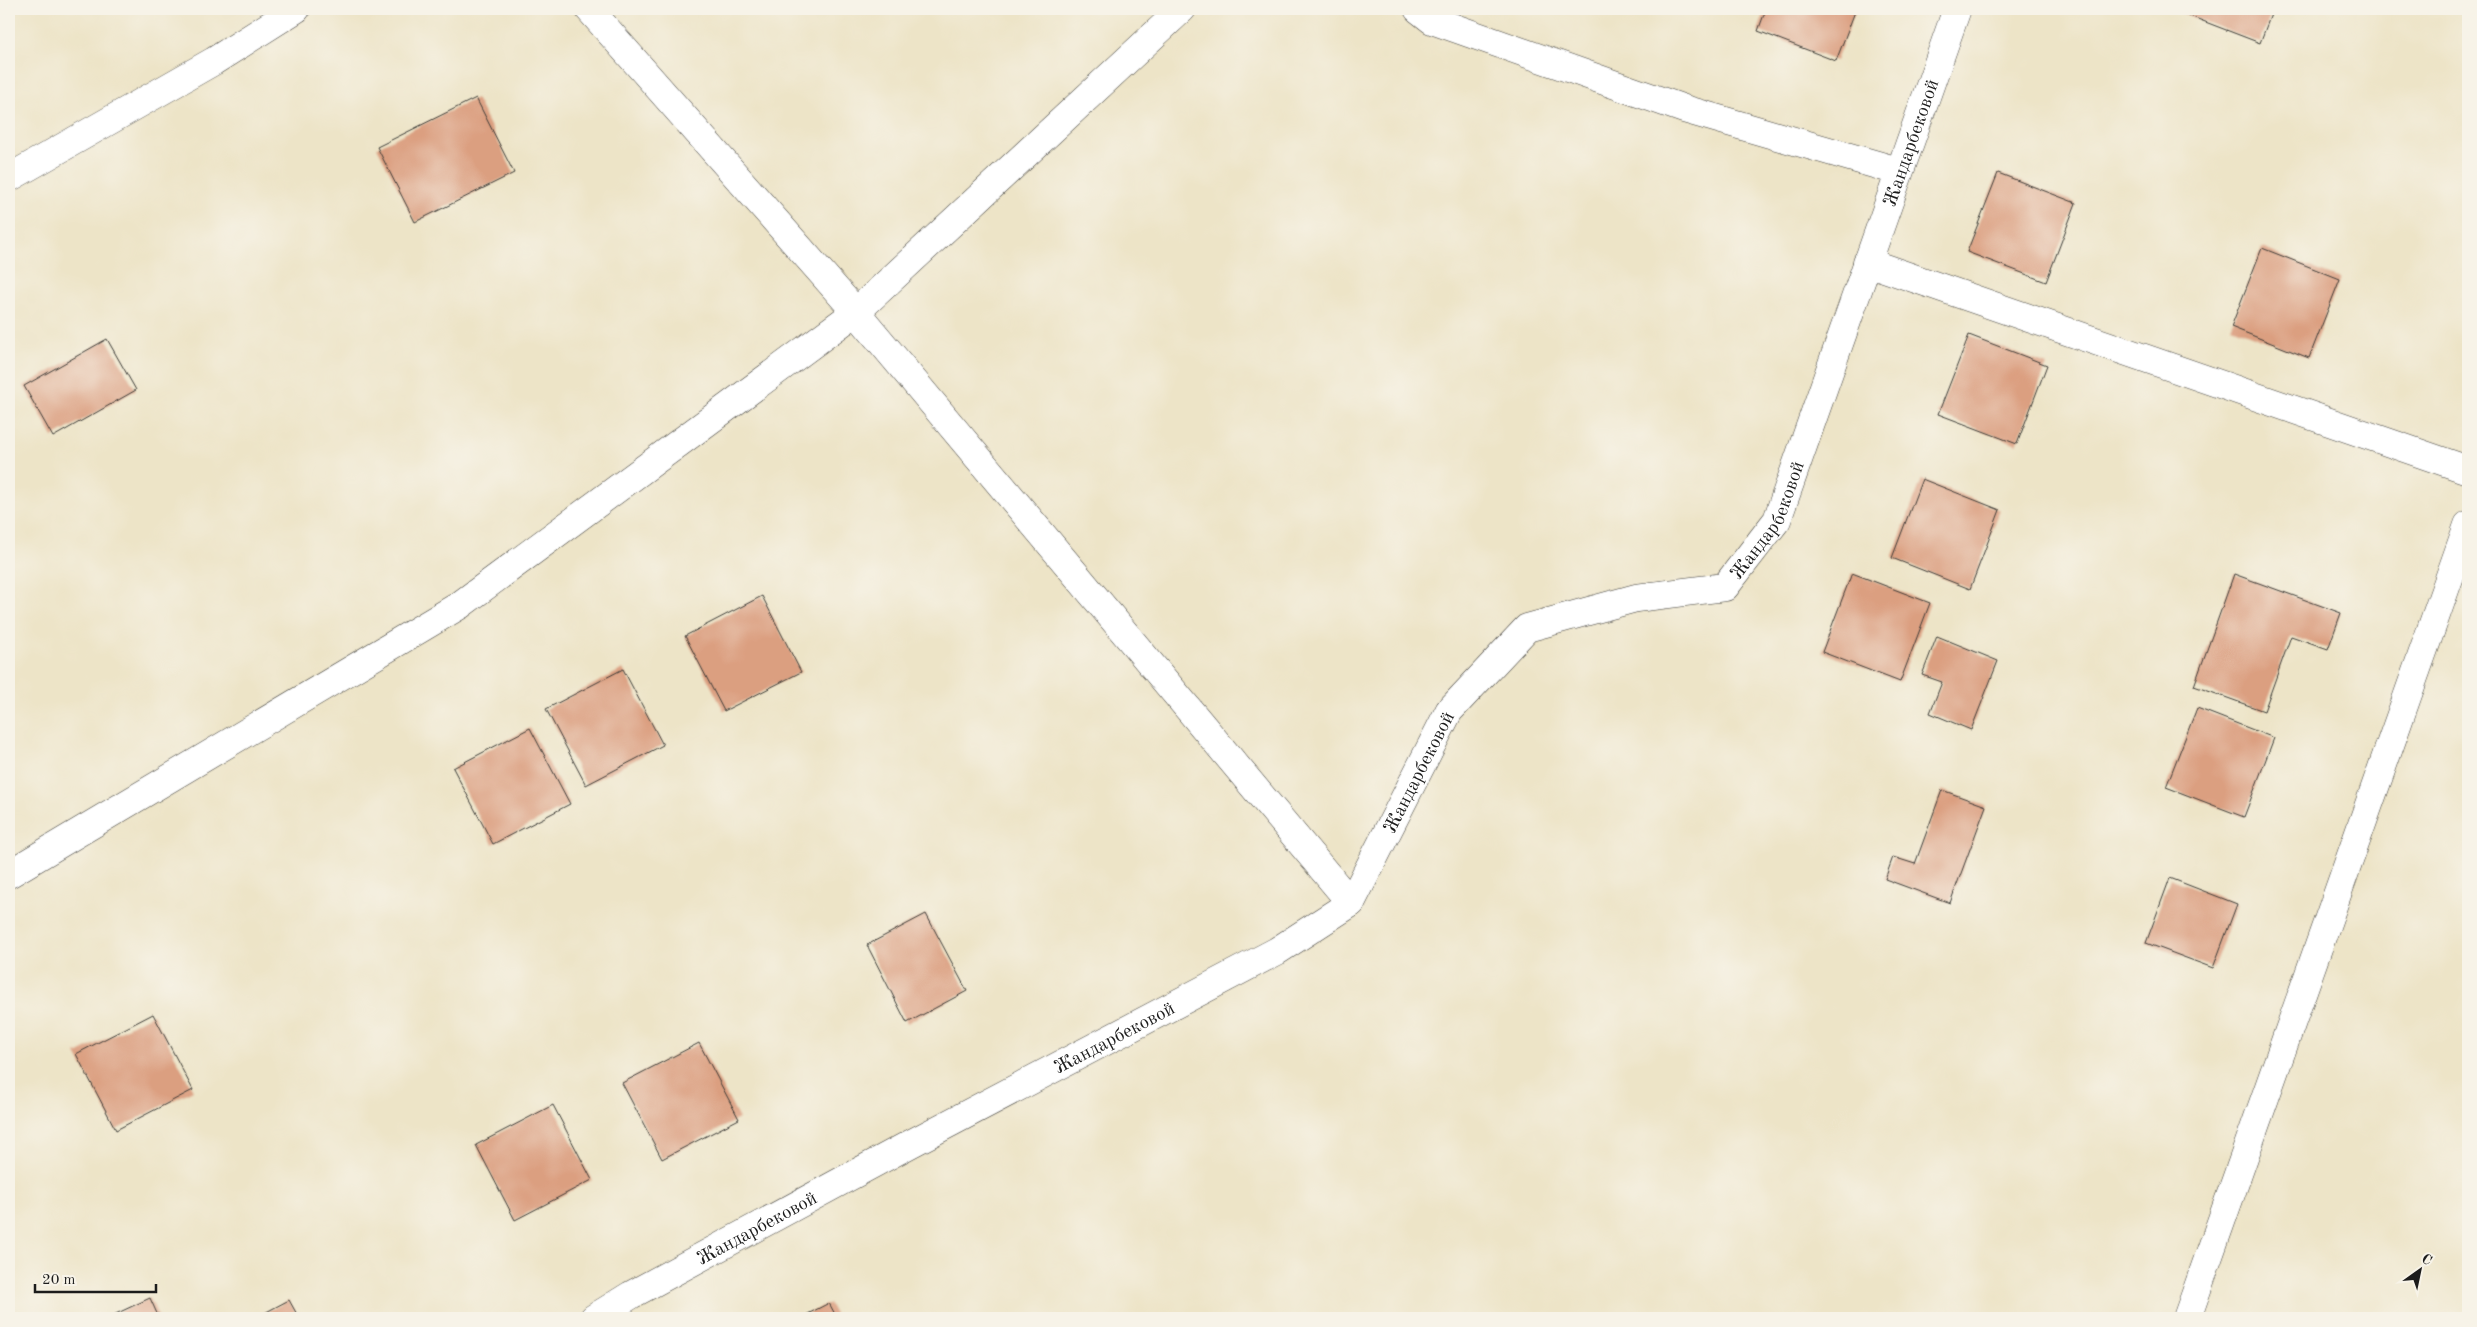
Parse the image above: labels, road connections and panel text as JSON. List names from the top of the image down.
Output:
{
  "streets": {
    "street": ["Жандарбековой"]
  },
  "scale_bar": "20 m",
  "north": "top right"
}
